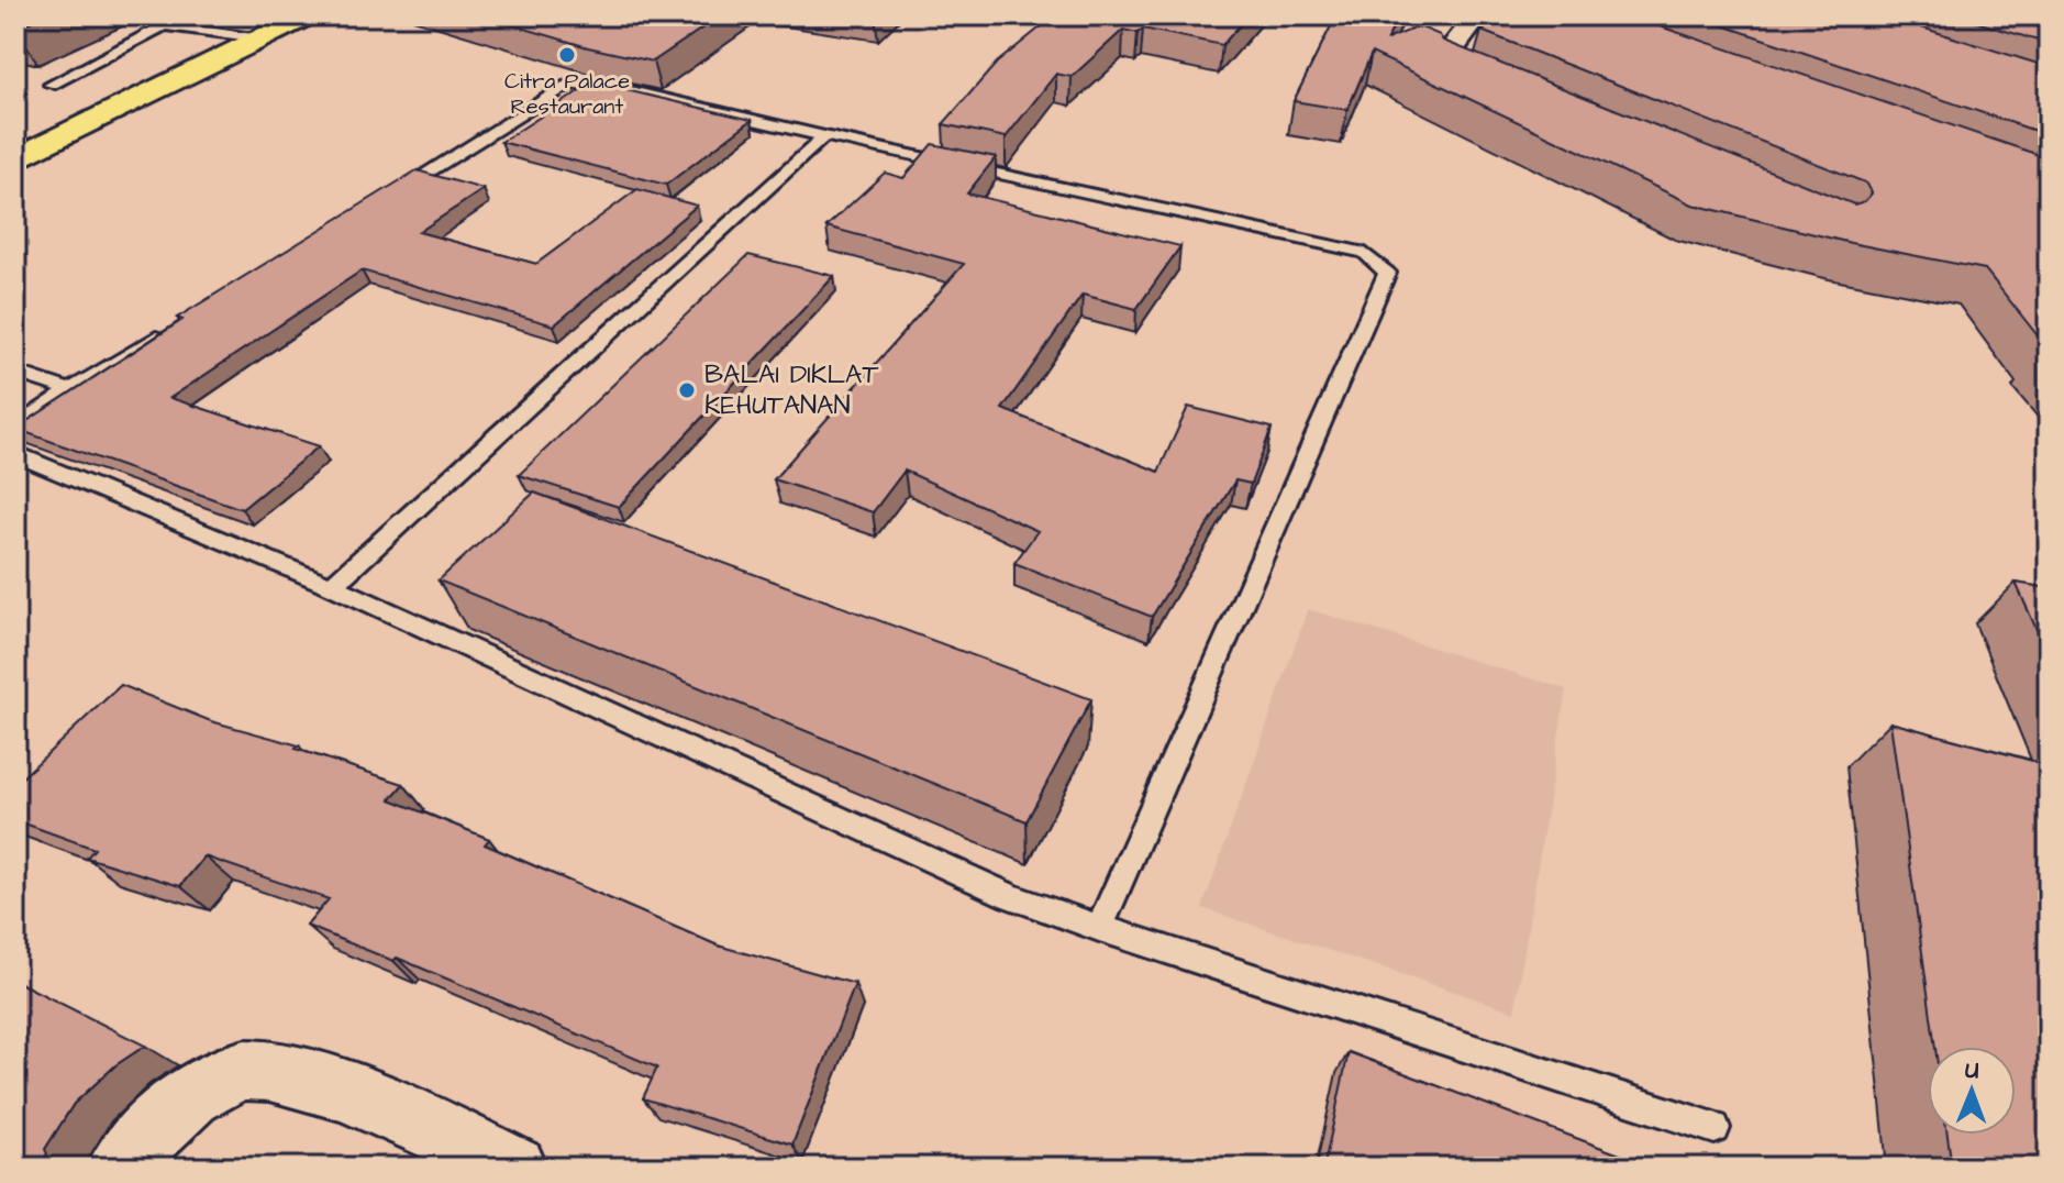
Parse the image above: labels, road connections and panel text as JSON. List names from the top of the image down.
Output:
{
  "places": ["Citra Palace Restaurant", "BALAI DIKLAT KEHUTANAN"],
  "north": "top"
}
